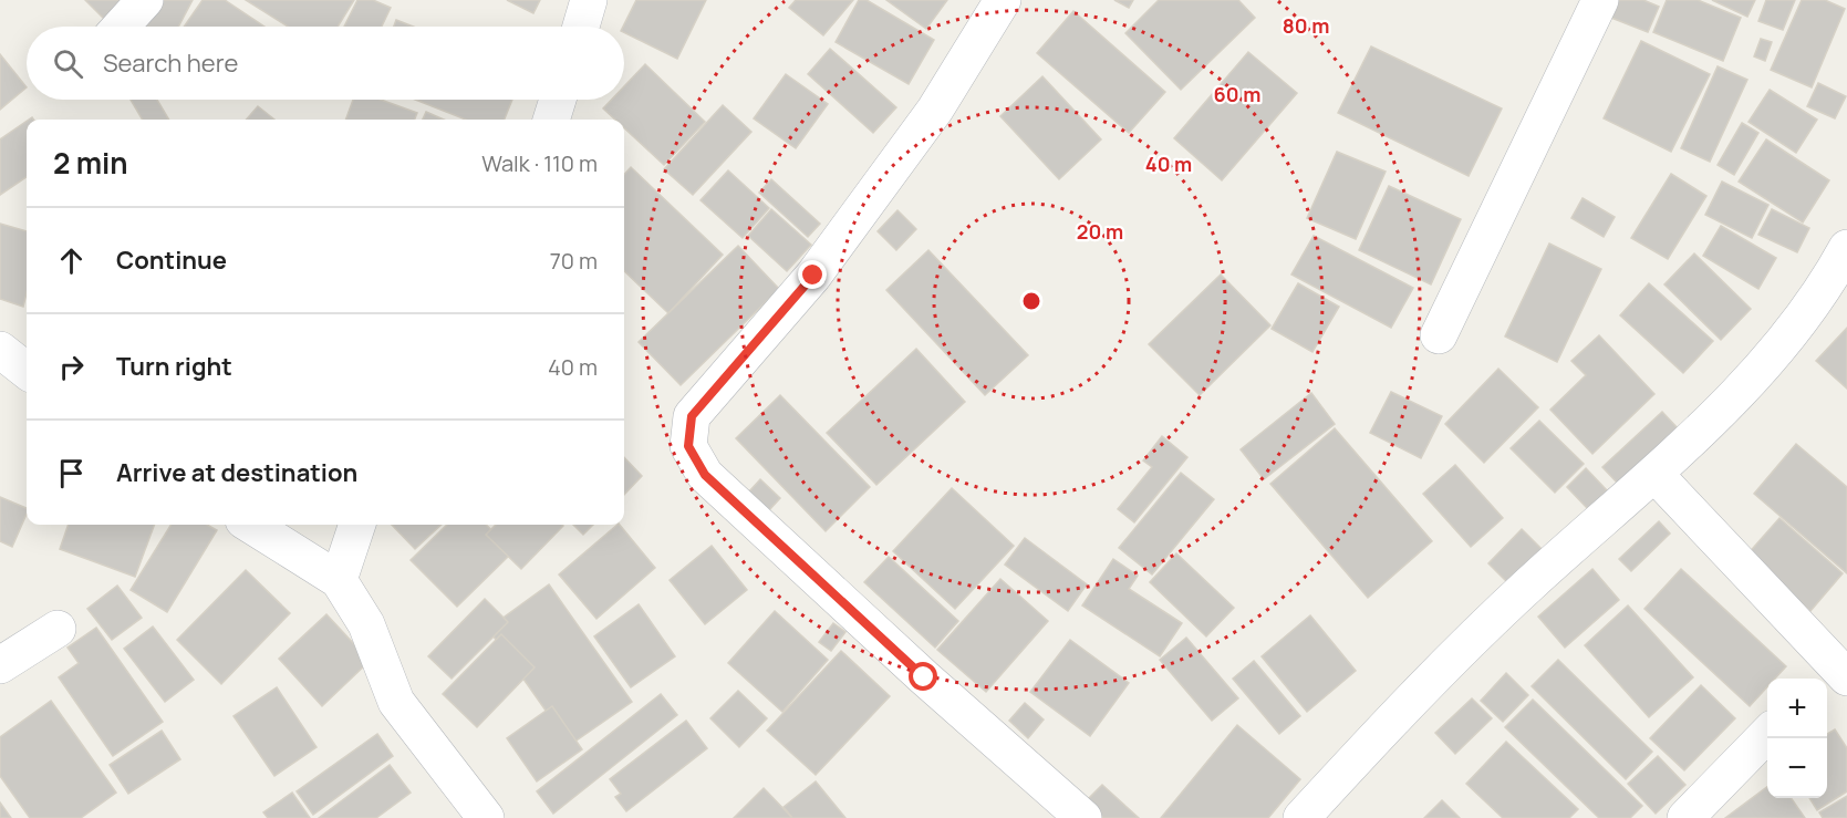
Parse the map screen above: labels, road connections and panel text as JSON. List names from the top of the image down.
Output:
{
  "page": {
    "search": "Search here",
    "heading": ["2 min", "Walk · 110 m"],
    "list": [
      ["Continue", "70 m"],
      ["Turn right", "40 m"],
      "Arrive at destination"
    ],
    "map_buttons": ["+", "−"]
  },
  "rings": [
    "80 m",
    "60 m",
    "40 m",
    "20 m"
  ]
}
